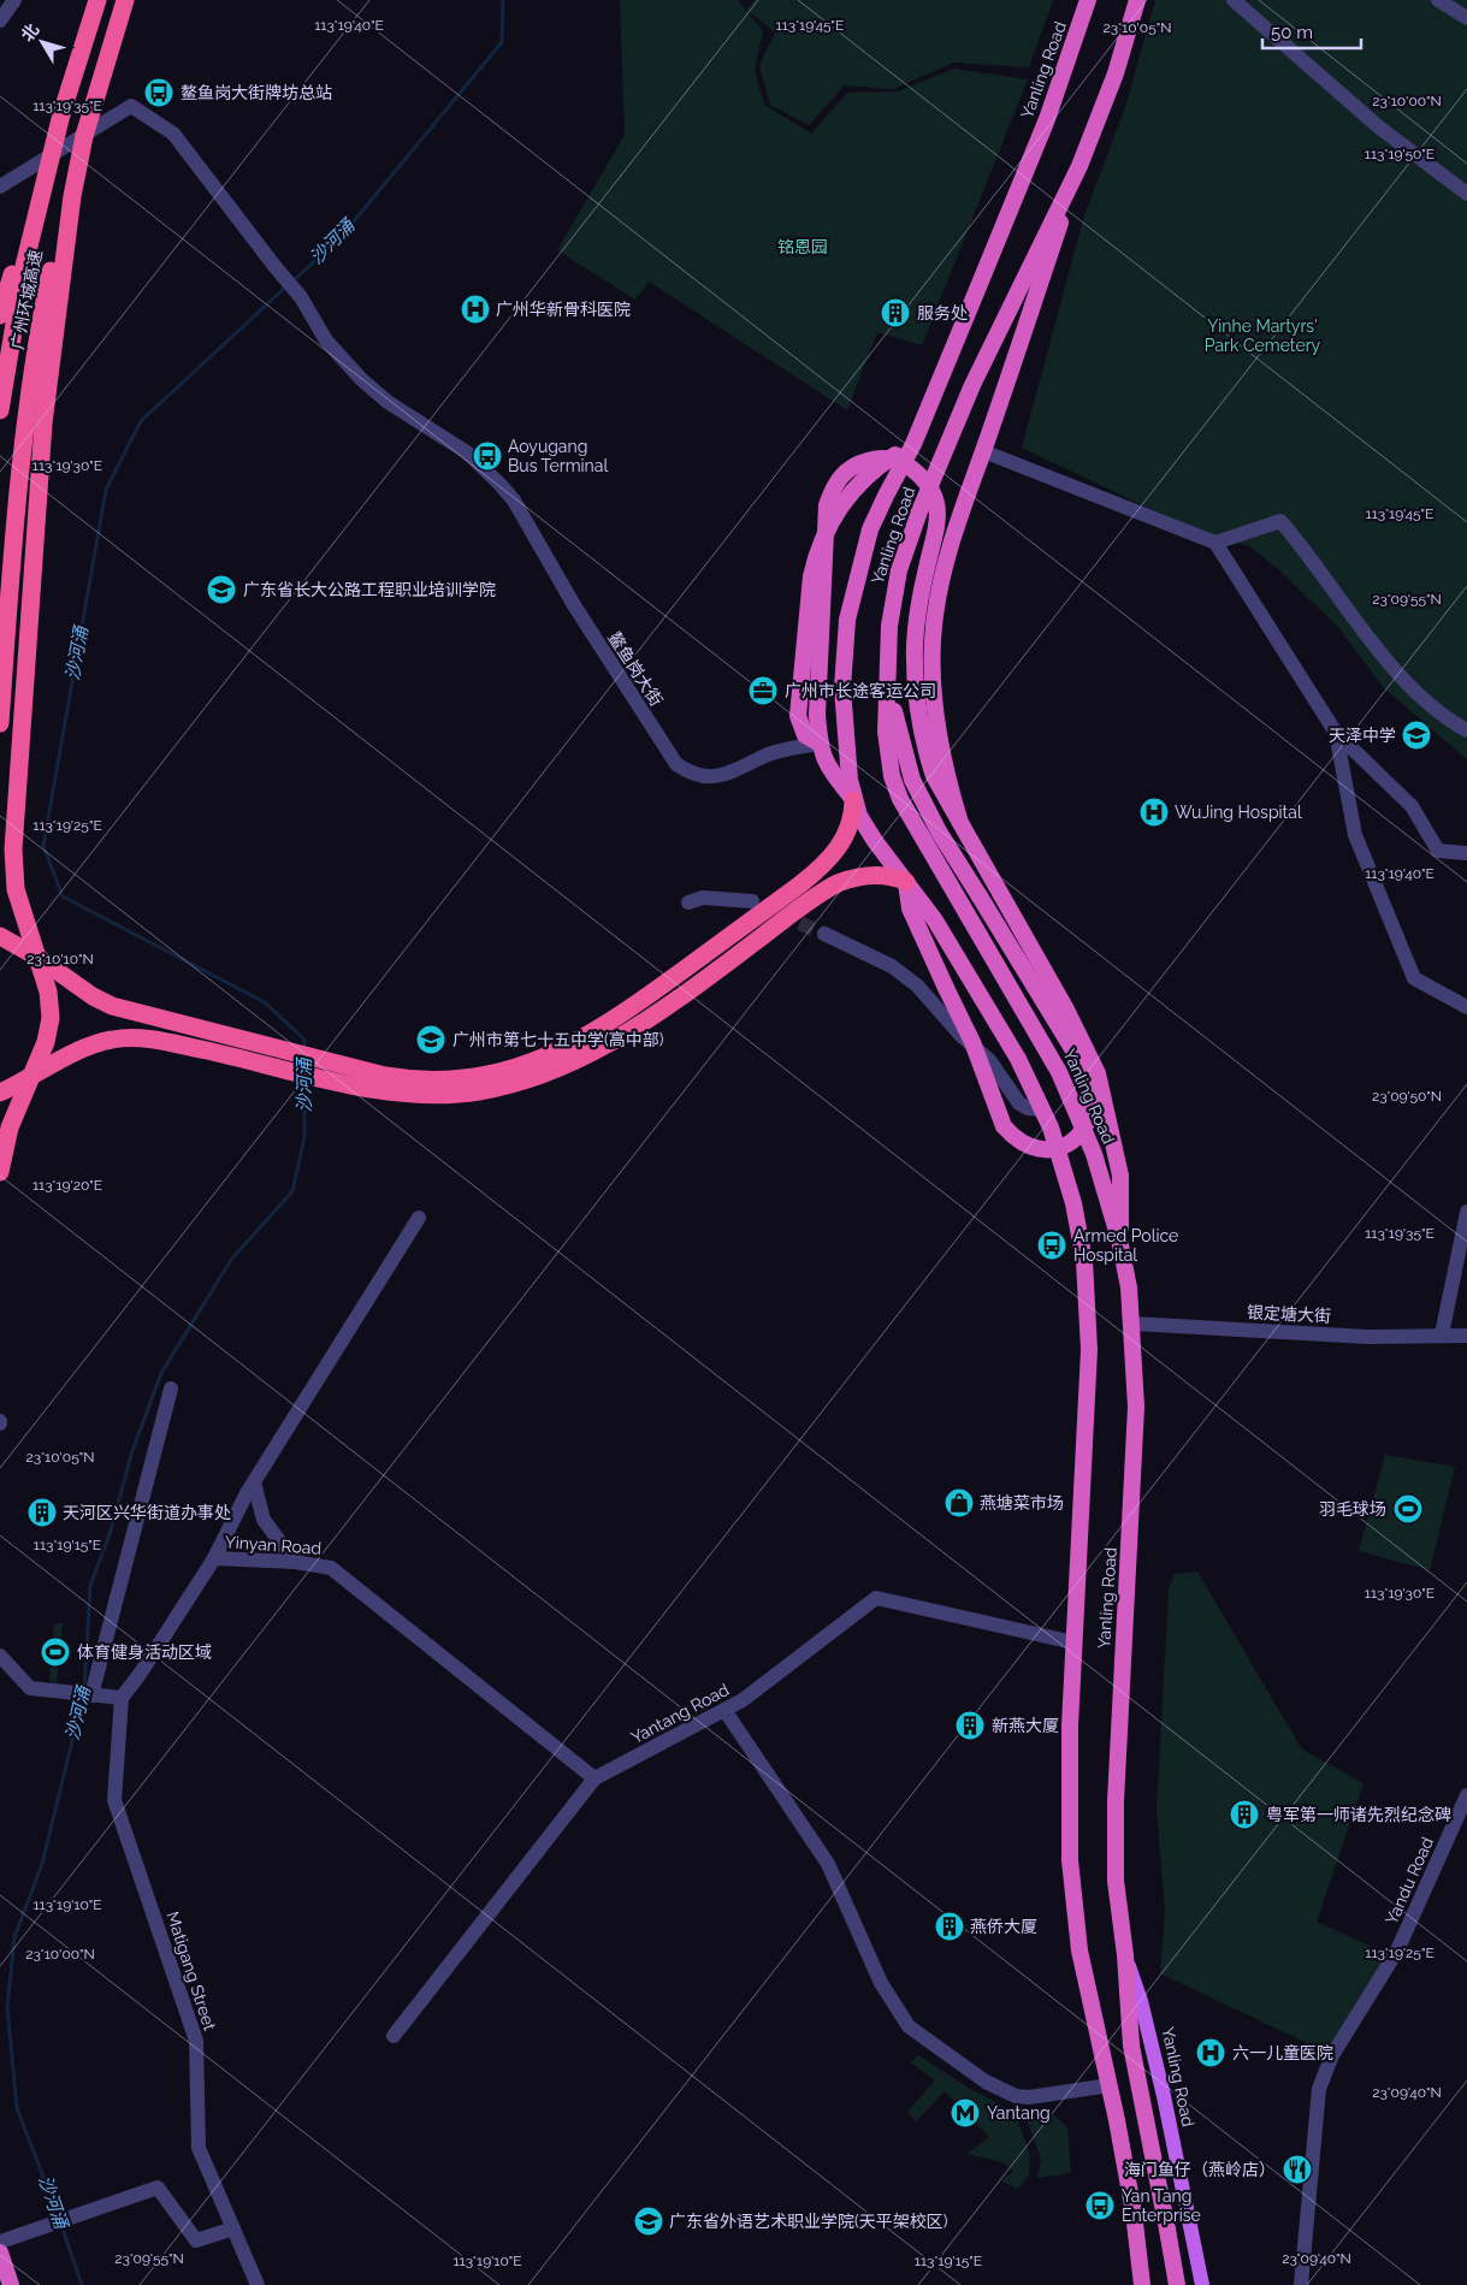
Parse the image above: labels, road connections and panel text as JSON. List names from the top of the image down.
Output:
{
  "streets": {
    "highway": ["Yanling Road", "广州环城高速"],
    "street": [
      "鳌鱼岗大街",
      "银定塘大街",
      "Yinyan Road",
      "Yantang Road",
      "Yandu Road",
      "Matigang Street"
    ]
  },
  "crossings": [
    ["Yanling Road", "银定塘大街"],
    ["Yanling Road", "Yantang Road"],
    ["Yinyan Road", "Yantang Road"],
    ["Yinyan Road", "Matigang Street"]
  ],
  "water": ["沙河涌"],
  "parks": ["铭恩园", "Yinhe Martyrs' Park Cemetery"],
  "places": {
    "bus stop": [
      "鳌鱼岗大街牌坊总站",
      "Aoyugang Bus Terminal",
      "Armed Police Hospital",
      "Yan Tang Enterprise"
    ],
    "hospital": ["广州华新骨科医院", "WuJing Hospital", "六一儿童医院"],
    "building": [
      "服务处",
      "天河区兴华街道办事处",
      "新燕大厦",
      "粤军第一师诸先烈纪念碑",
      "燕侨大厦"
    ],
    "school or university": [
      "广东省长大公路工程职业培训学院",
      "天泽中学",
      "广州市第七十五中学(高中部)",
      "广东省外语艺术职业学院(天平架校区)"
    ],
    "office": ["广州市长途客运公司"],
    "shop": ["燕塘菜市场"],
    "sports": ["羽毛球场", "体育健身活动区域"],
    "metro station": ["Yantang"],
    "restaurant": ["海门鱼仔（燕岭店）"]
  },
  "scale_bar": "50 m",
  "north": "top left",
  "coordinates": [
    "113°19'40\"E",
    "113°19'45\"E",
    "23°10'05\"N",
    "23°10'00\"N",
    "113°19'35\"E",
    "113°19'50\"E",
    "113°19'30\"E",
    "23°09'55\"N",
    "113°19'25\"E",
    "23°10'10\"N",
    "23°09'50\"N",
    "113°19'20\"E",
    "113°19'15\"E",
    "113°19'10\"E",
    "23°09'40\"N"
  ]
}
